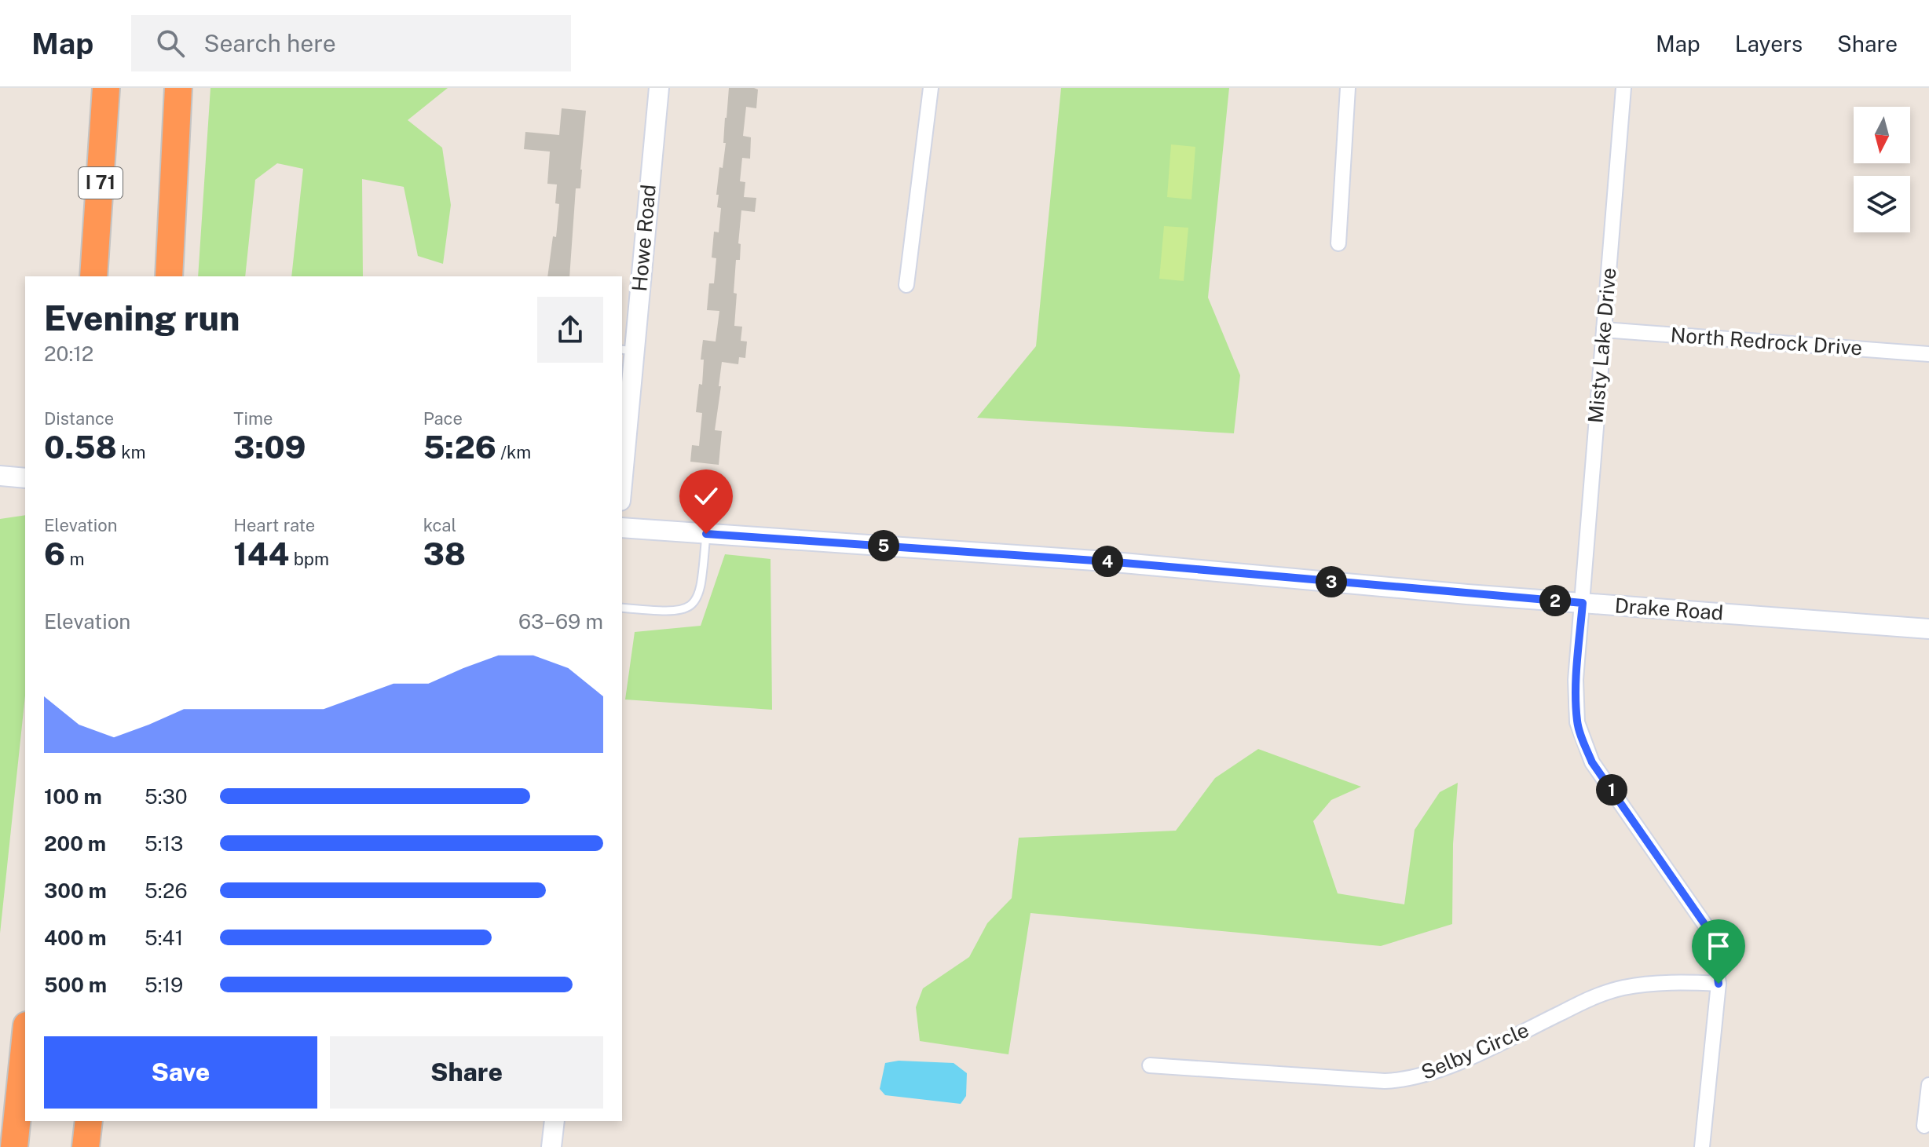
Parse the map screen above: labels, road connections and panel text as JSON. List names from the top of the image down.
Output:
{
  "streets": {
    "highway": ["I 71"],
    "street": [
      "Howe Road",
      "North Redrock Drive",
      "Misty Lake Drive",
      "Drake Road",
      "Selby Circle"
    ]
  },
  "crossings": [
    ["North Redrock Drive", "Misty Lake Drive"],
    ["Misty Lake Drive", "Drake Road"],
    ["Misty Lake Drive", "Selby Circle"]
  ],
  "north": "bottom",
  "page": {
    "header": "Map",
    "search": "Search here",
    "nav": ["Map", "Layers", "Share"],
    "heading": ["Evening run", "20:12"],
    "stats": [
      ["Distance", "0.58 km"],
      ["Time", "3:09"],
      ["Pace", "5:26 /km"],
      ["Elevation", "6 m"],
      ["Heart rate", "144 bpm"],
      ["kcal", "38"]
    ],
    "pins": [
      "5",
      "4",
      "3",
      "2",
      "1"
    ],
    "chart": ["Elevation", "63–69 m"],
    "list": [
      {
        "name": "100 m",
        "note": "5:30"
      },
      {
        "name": "200 m",
        "note": "5:13"
      },
      {
        "name": "300 m",
        "note": "5:26"
      },
      {
        "name": "400 m",
        "note": "5:41"
      },
      {
        "name": "500 m",
        "note": "5:19"
      }
    ],
    "buttons": ["Save", "Share"]
  }
}
